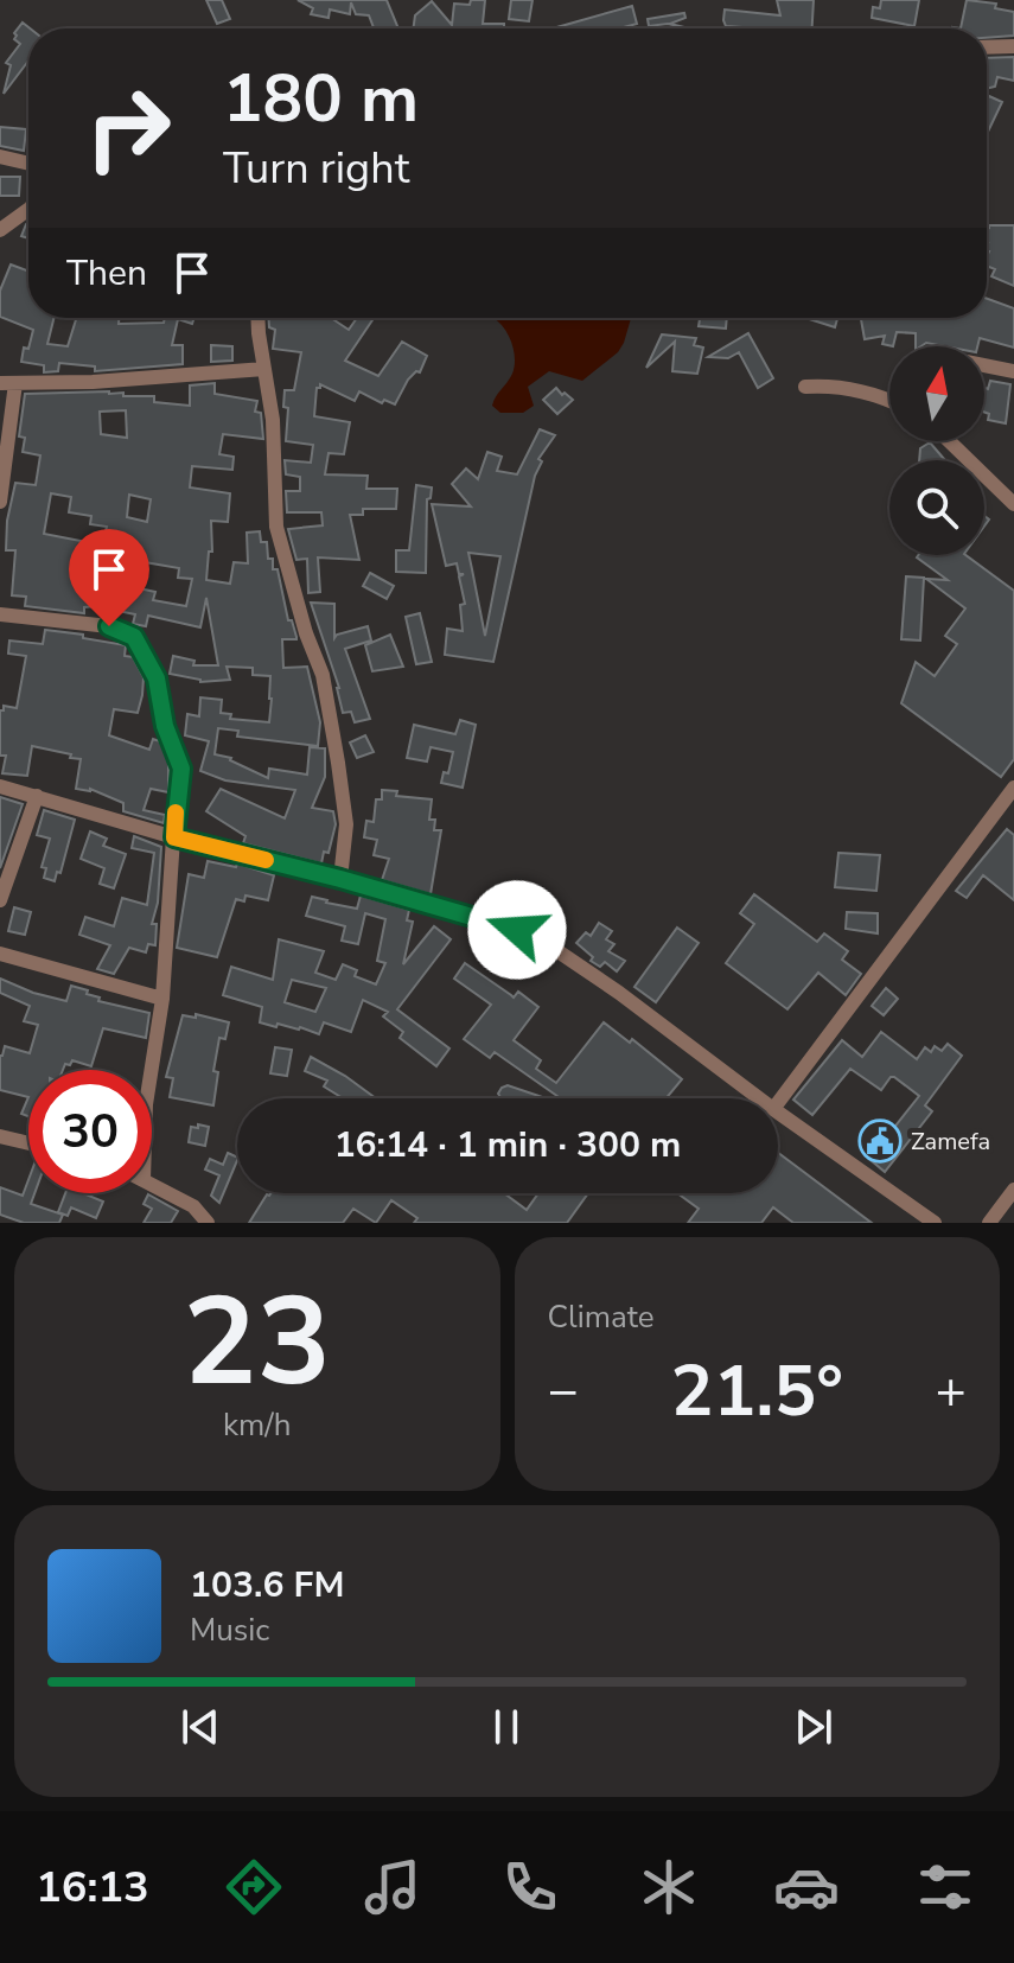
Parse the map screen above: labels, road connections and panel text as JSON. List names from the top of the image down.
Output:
{
  "places": {
    "public building": ["Zamefa"]
  },
  "north": "top",
  "page": {
    "turn": ["180 m", "Turn right"],
    "then": "Then",
    "limit": "30",
    "trip": "16:14 · 1 min · 300 m",
    "tile": [
      ["23", "km/h"],
      "Climate"
    ],
    "heat": ["−", "21.5°", "+"],
    "song": ["103.6 FM", "Music"],
    "tabs": "16:13"
  }
}
